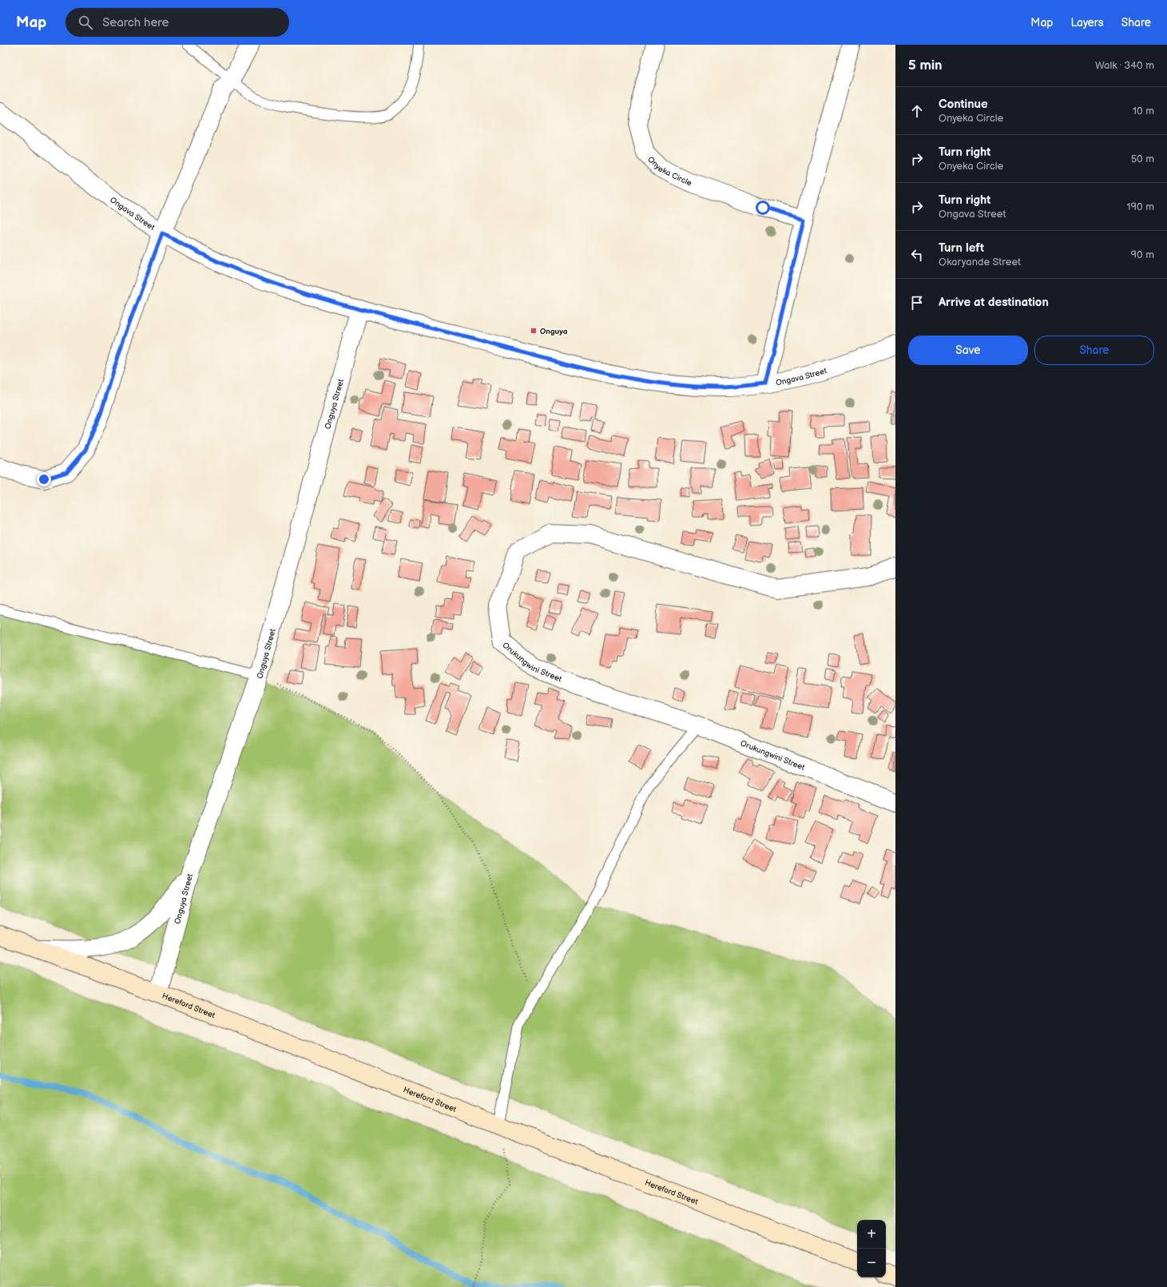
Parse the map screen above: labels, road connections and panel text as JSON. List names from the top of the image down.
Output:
{
  "streets": {
    "main road": ["Hereford Street"],
    "street": [
      "Onyeka Circle",
      "Ongava Street",
      "Onguya Street",
      "Orukungwini Street"
    ]
  },
  "crossings": [
    ["Ongava Street", "Onguya Street"],
    ["Onguya Street", "Hereford Street"]
  ],
  "places": {
    "transit": ["Onguya"]
  },
  "page": {
    "header": "Map",
    "search": "Search here",
    "nav": ["Map", "Layers", "Share"],
    "heading": ["5 min", "Walk · 340 m"],
    "list": [
      ["Continue", "Onyeka Circle", "10 m"],
      ["Turn right", "Onyeka Circle", "50 m"],
      ["Turn right", "Ongava Street", "190 m"],
      ["Turn left", "Okaryande Street", "90 m"],
      "Arrive at destination"
    ],
    "buttons": ["Save", "Share"],
    "map_buttons": ["+", "−"]
  }
}
